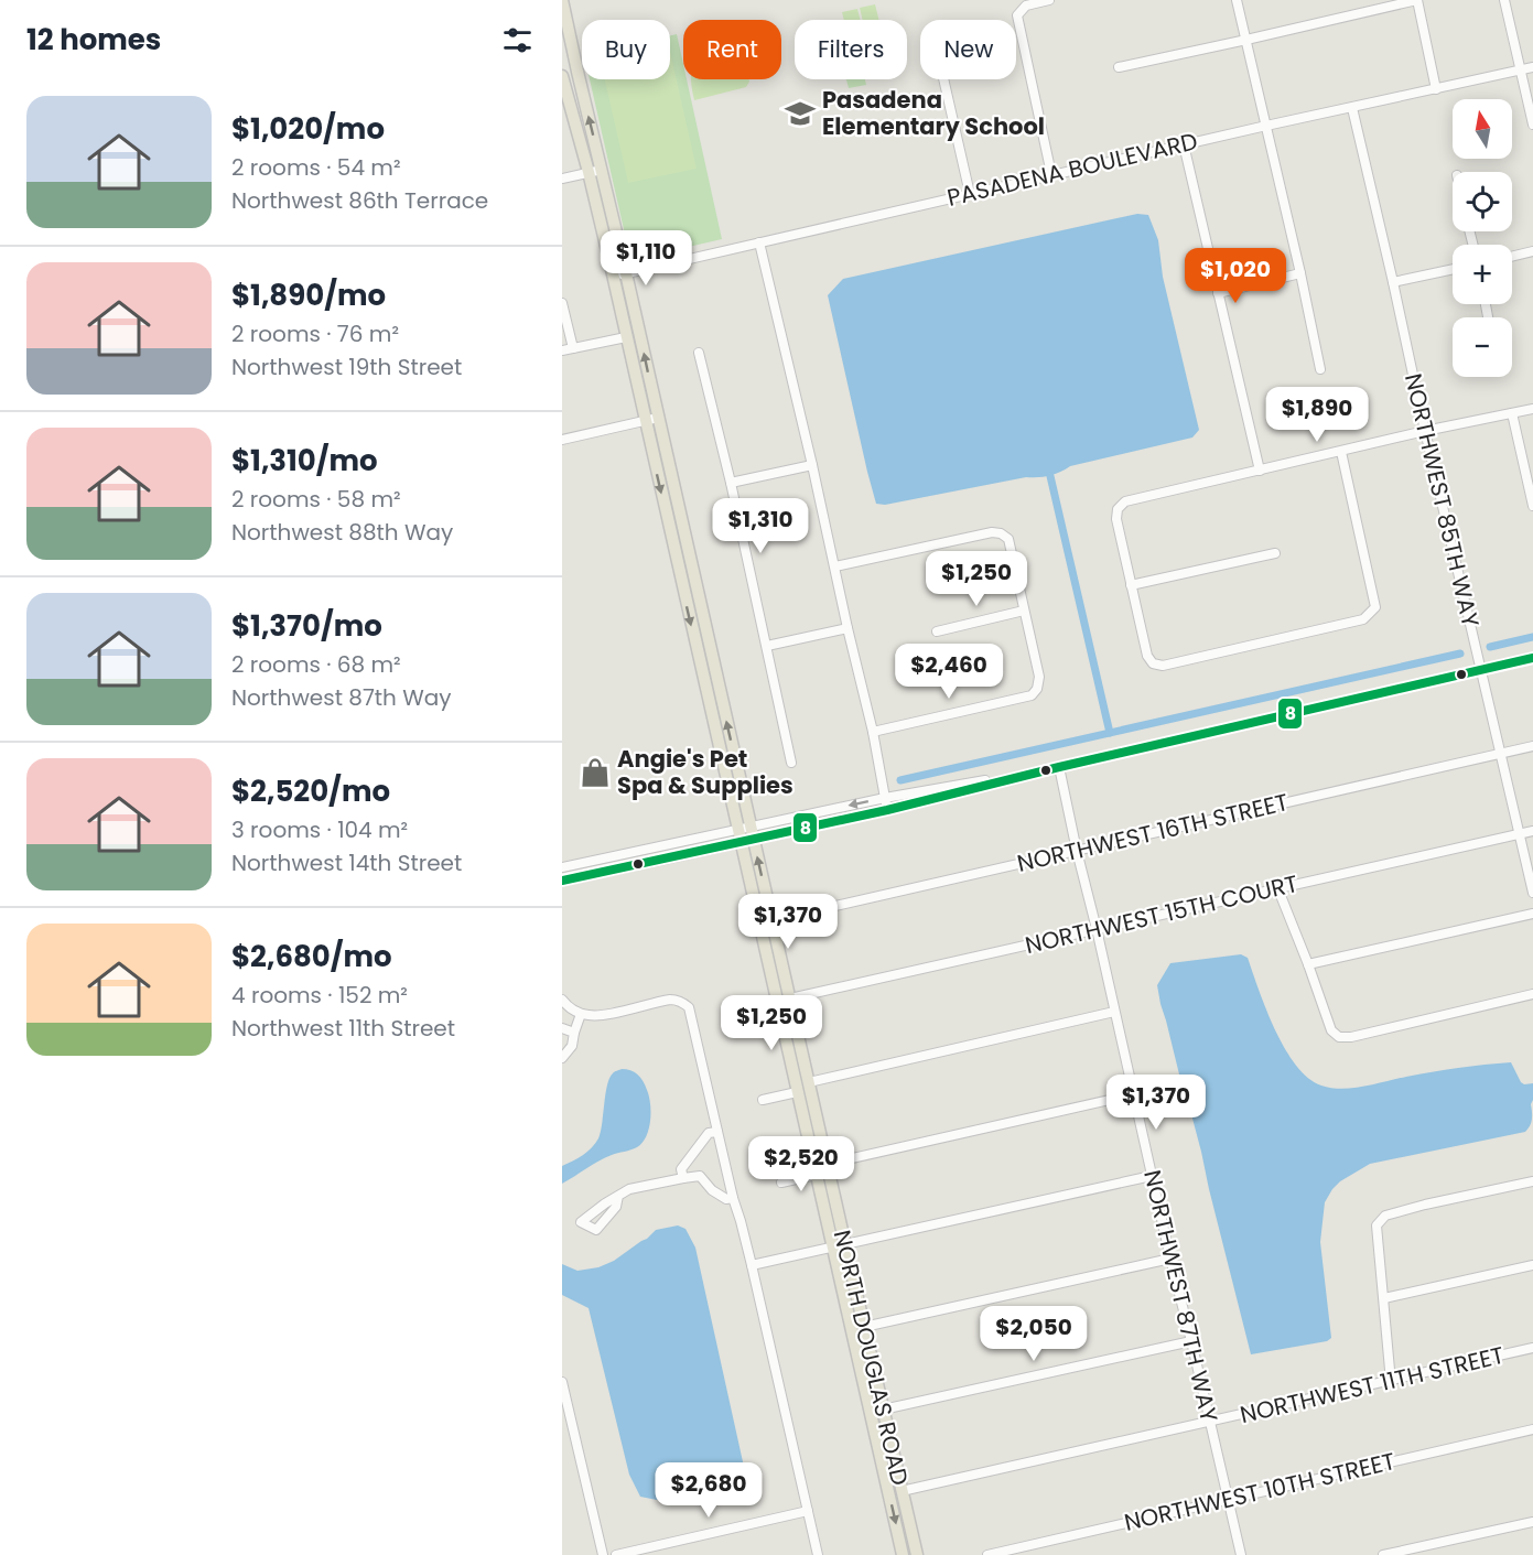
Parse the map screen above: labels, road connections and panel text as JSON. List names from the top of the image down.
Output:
{
  "streets": {
    "main road": ["NORTH DOUGLAS ROAD"],
    "street": [
      "PASADENA BOULEVARD",
      "NORTHWEST 85TH WAY",
      "NORTHWEST 16TH STREET",
      "NORTHWEST 15TH COURT",
      "NORTHWEST 87TH WAY",
      "NORTHWEST 11TH STREET",
      "NORTHWEST 10TH STREET"
    ]
  },
  "crossings": [
    ["PASADENA BOULEVARD", "NORTHWEST 85TH WAY"],
    ["PASADENA BOULEVARD", "NORTH DOUGLAS ROAD"],
    ["NORTHWEST 85TH WAY", "NORTHWEST 16TH STREET"],
    ["NORTHWEST 85TH WAY", "NORTHWEST 15TH COURT"],
    ["NORTHWEST 16TH STREET", "NORTHWEST 87TH WAY"],
    ["NORTHWEST 16TH STREET", "NORTH DOUGLAS ROAD"],
    ["NORTHWEST 15TH COURT", "NORTHWEST 87TH WAY"],
    ["NORTHWEST 15TH COURT", "NORTH DOUGLAS ROAD"],
    ["NORTHWEST 87TH WAY", "NORTHWEST 11TH STREET"],
    ["NORTHWEST 87TH WAY", "NORTHWEST 10TH STREET"],
    ["NORTH DOUGLAS ROAD", "NORTHWEST 11TH STREET"]
  ],
  "places": {
    "school or university": ["Pasadena Elementary School"],
    "shop": ["Angie's Pet Spa & Supplies"]
  },
  "lines": ["transit line 8"],
  "north": "top",
  "page": {
    "heading": "12 homes",
    "chip": [
      "Buy",
      "Rent",
      "Filters",
      "New"
    ],
    "list": [
      {
        "name": "$1,020/mo",
        "note": "2 rooms · 54 m² · Northwest 86th Terrace"
      },
      {
        "name": "$1,890/mo",
        "note": "2 rooms · 76 m² · Northwest 19th Street"
      },
      {
        "name": "$1,310/mo",
        "note": "2 rooms · 58 m² · Northwest 88th Way"
      },
      {
        "name": "$1,370/mo",
        "note": "2 rooms · 68 m² · Northwest 87th Way"
      },
      {
        "name": "$2,520/mo",
        "note": "3 rooms · 104 m² · Northwest 14th Street"
      },
      {
        "name": "$2,680/mo",
        "note": "4 rooms · 152 m² · Northwest 11th Street"
      }
    ],
    "map_buttons": ["+", "−"],
    "price": [
      "$1,110",
      "$1,020",
      "$1,890",
      "$1,310",
      "$1,250",
      "$2,460",
      "$1,370",
      "$1,250",
      "$1,370",
      "$2,520",
      "$2,050",
      "$2,680"
    ]
  }
}
